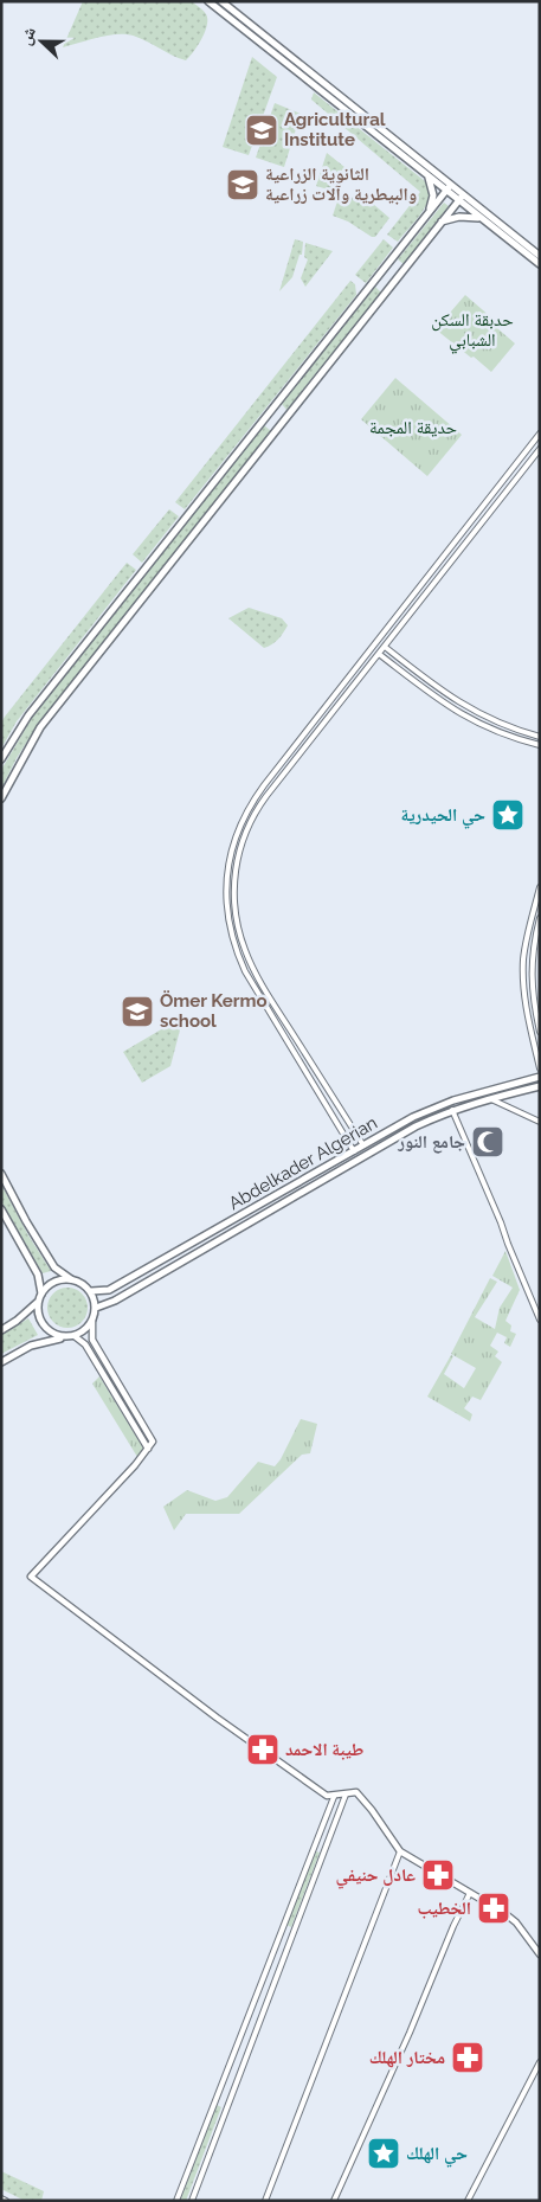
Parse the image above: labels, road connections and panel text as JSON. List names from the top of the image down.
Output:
{
  "streets": {
    "main road": ["Abdelkader Algerian"]
  },
  "parks": ["حدبقة السكن الشبابي", "حديقة المجمة"],
  "places": {
    "school or university": ["Agricultural Institute", "الثانوية الزراعية والبيطرية وآلات زراعية", "Ömer Kermo school"],
    "place": ["حي الحيدرية", "حي الهلك"],
    "mosque": ["جامع النور"],
    "pharmacy": [
      "طيبة الاحمد",
      "عادل حنيفي",
      "الخطيب",
      "مختار الهلك"
    ]
  },
  "north": "left"
}
